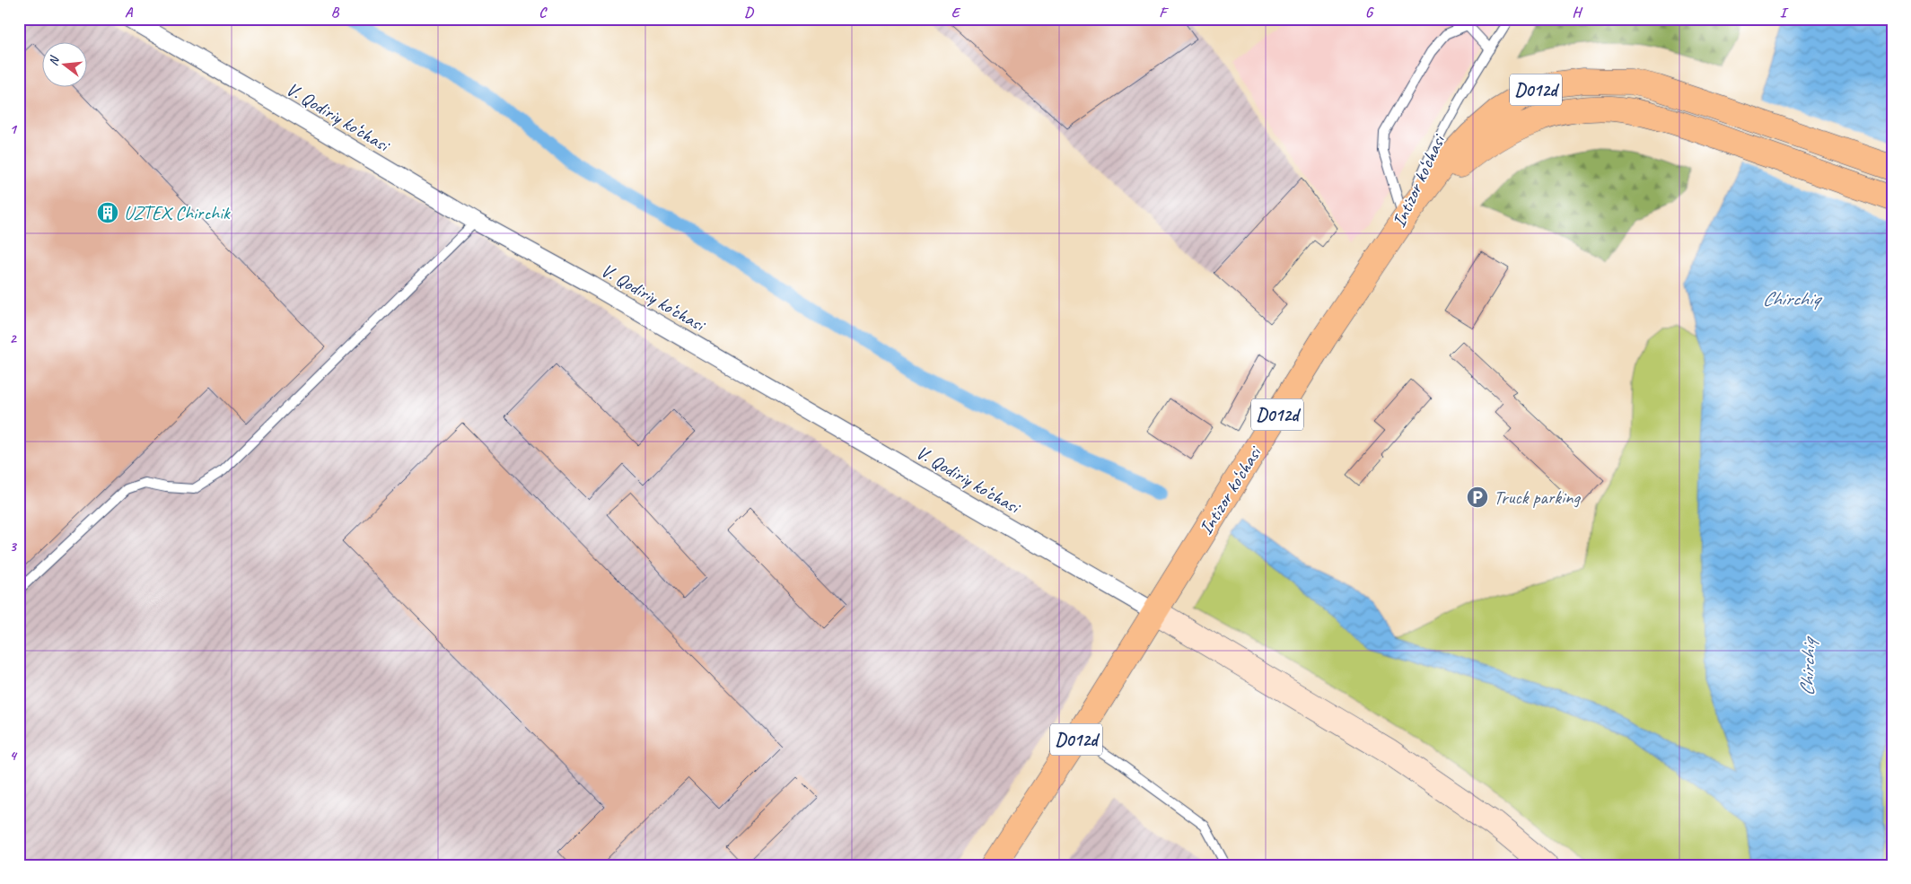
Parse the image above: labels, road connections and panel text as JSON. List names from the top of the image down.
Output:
{
  "streets": {
    "main road": ["D012d", "Intizor ko‘chasi"],
    "street": ["V. Qodiriy ko‘chasi"]
  },
  "crossings": [
    ["D012d", "Intizor ko‘chasi"],
    ["V. Qodiriy ko‘chasi", "Intizor ko‘chasi"]
  ],
  "water": ["Chirchiq"],
  "places": {
    "building": ["UZTEX Chirchik"],
    "parking": ["Truck parking"]
  },
  "north": "left",
  "grid": {
    "columns": [
      "A",
      "B",
      "C",
      "D",
      "E",
      "F",
      "G",
      "H",
      "I"
    ],
    "rows": [
      "1",
      "2",
      "3",
      "4"
    ]
  }
}
